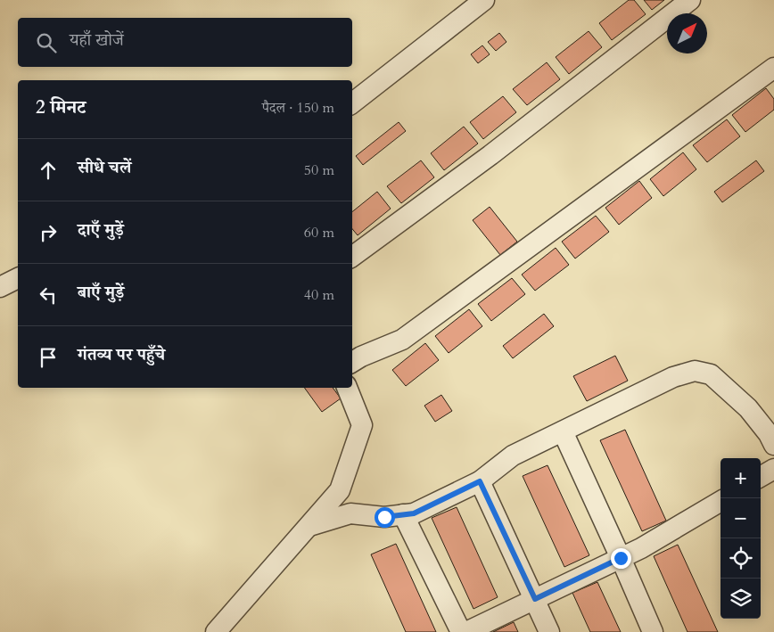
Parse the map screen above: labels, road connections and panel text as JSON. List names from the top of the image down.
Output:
{
  "north": "top right",
  "page": {
    "search": "यहाँ खोजें",
    "heading": ["2 मिनट", "पैदल · 150 m"],
    "list": [
      ["सीधे चलें", "50 m"],
      ["दाएँ मुड़ें", "60 m"],
      ["बाएँ मुड़ें", "40 m"],
      "गंतव्य पर पहुँचे"
    ],
    "map_buttons": ["+", "−"]
  }
}
